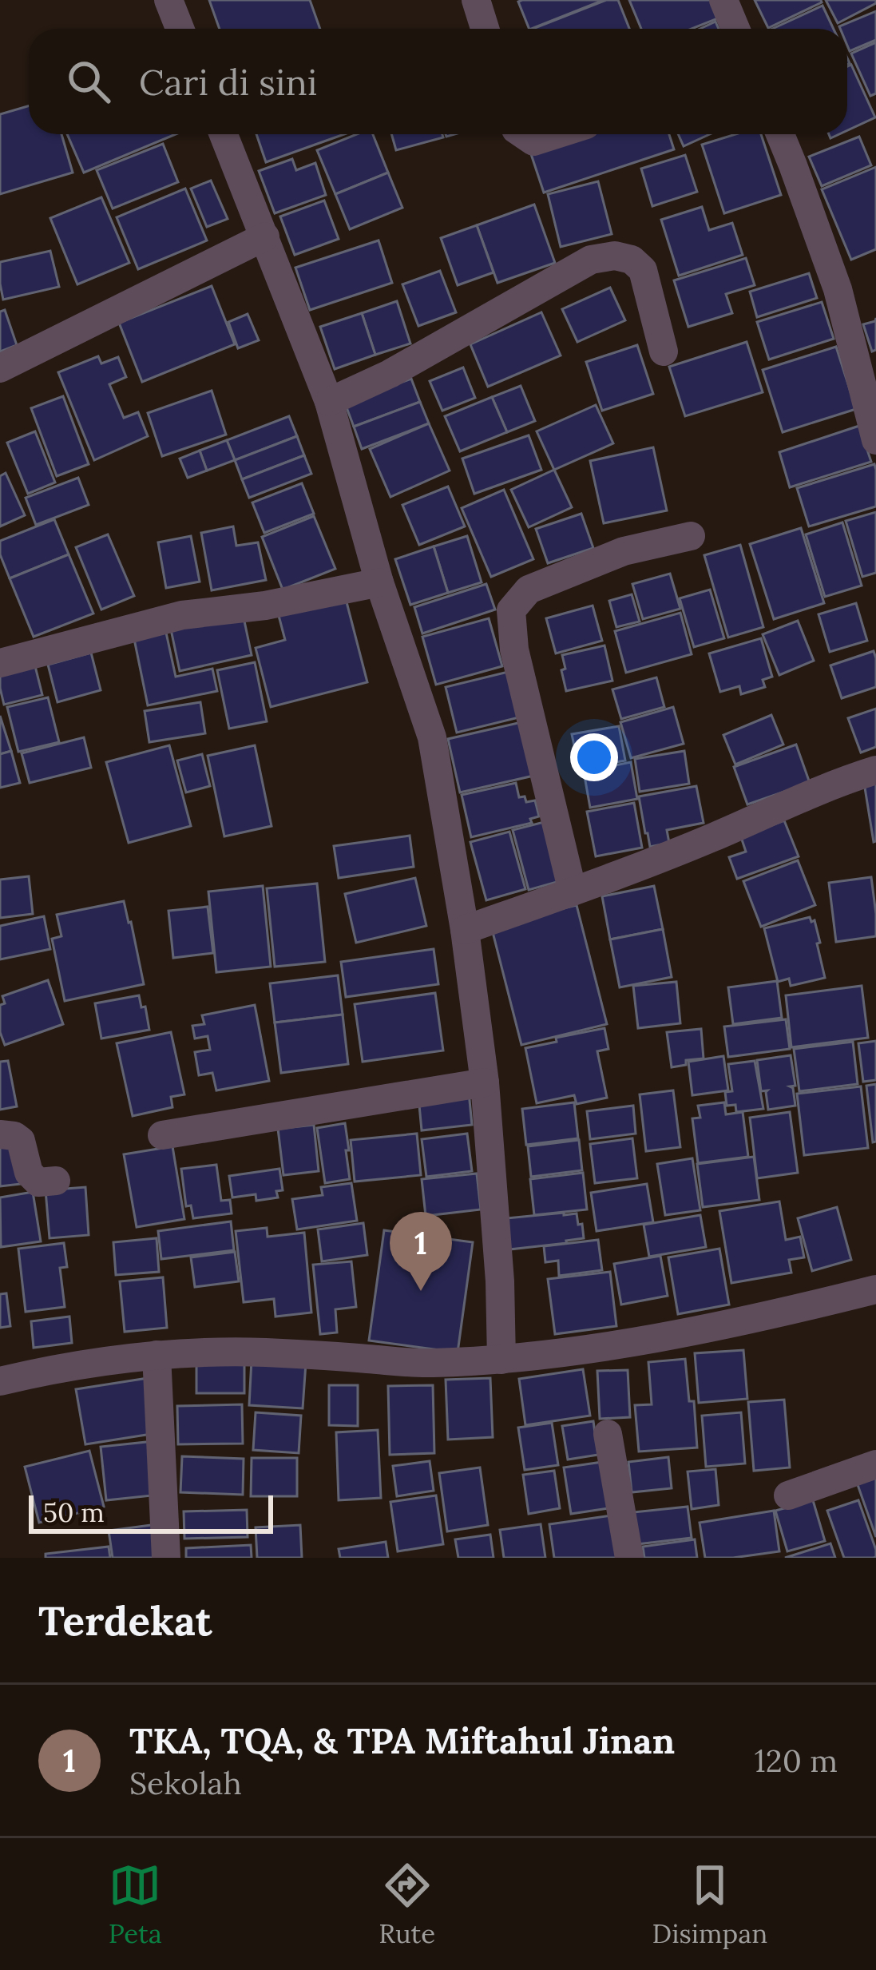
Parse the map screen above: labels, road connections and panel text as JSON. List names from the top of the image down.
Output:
{
  "scale_bar": "50 m",
  "page": {
    "search": "Cari di sini",
    "pins": "1",
    "scale": "50 m",
    "heading": "Terdekat",
    "list": [
      {
        "mark": "1",
        "name": "TKA, TQA, & TPA Miftahul Jinan",
        "note": "Sekolah",
        "value": "120 m"
      }
    ],
    "nav": ["Peta", "Rute", "Disimpan"]
  }
}
